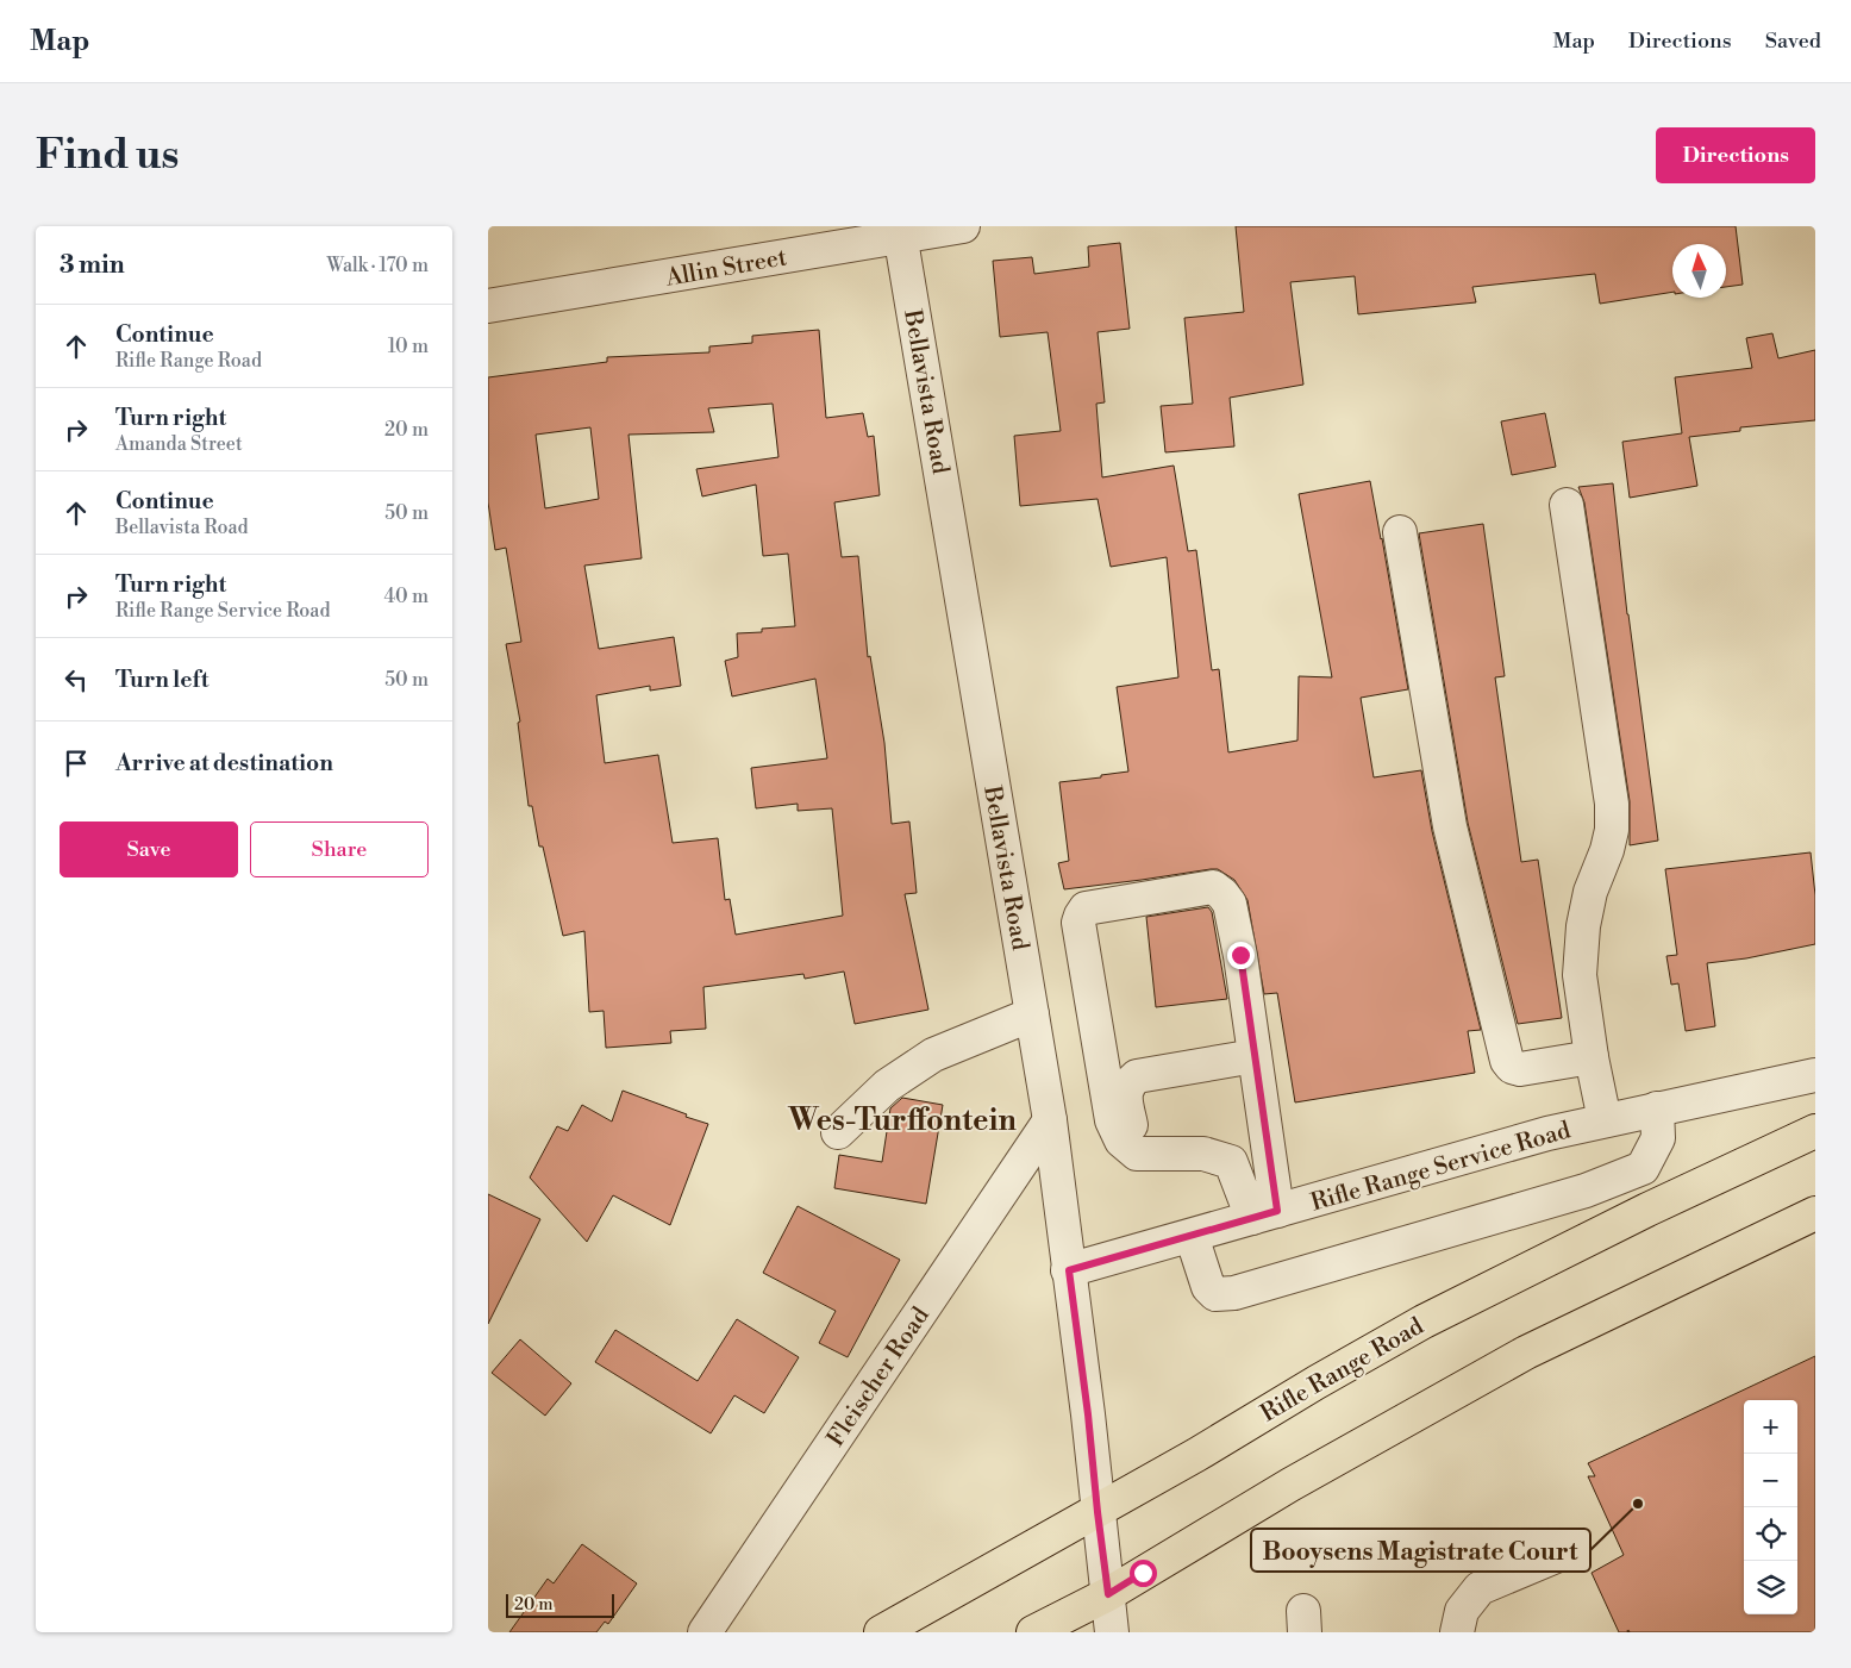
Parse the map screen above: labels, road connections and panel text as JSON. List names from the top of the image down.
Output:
{
  "streets": {
    "main road": ["Rifle Range Road"],
    "street": [
      "Allin Street",
      "Bellavista Road",
      "Rifle Range Service Road",
      "Fleischer Road"
    ]
  },
  "crossings": [
    ["Allin Street", "Bellavista Road"],
    ["Bellavista Road", "Rifle Range Service Road"],
    ["Bellavista Road", "Rifle Range Road"],
    ["Bellavista Road", "Fleischer Road"]
  ],
  "districts": ["Wes-Turffontein"],
  "places": ["Booysens Magistrate Court"],
  "scale_bar": "20 m",
  "north": "top",
  "page": {
    "header": "Map",
    "nav": ["Map", "Directions", "Saved"],
    "buttons": [
      "Directions",
      ["Save", "Share"]
    ],
    "title": "Find us",
    "heading": ["3 min", "Walk · 170 m"],
    "list": [
      ["Continue", "Rifle Range Road", "10 m"],
      ["Turn right", "Amanda Street", "20 m"],
      ["Continue", "Bellavista Road", "50 m"],
      ["Turn right", "Rifle Range Service Road", "40 m"],
      ["Turn left", "50 m"],
      "Arrive at destination"
    ],
    "map_buttons": ["+", "−"],
    "scale": "20 m"
  }
}
